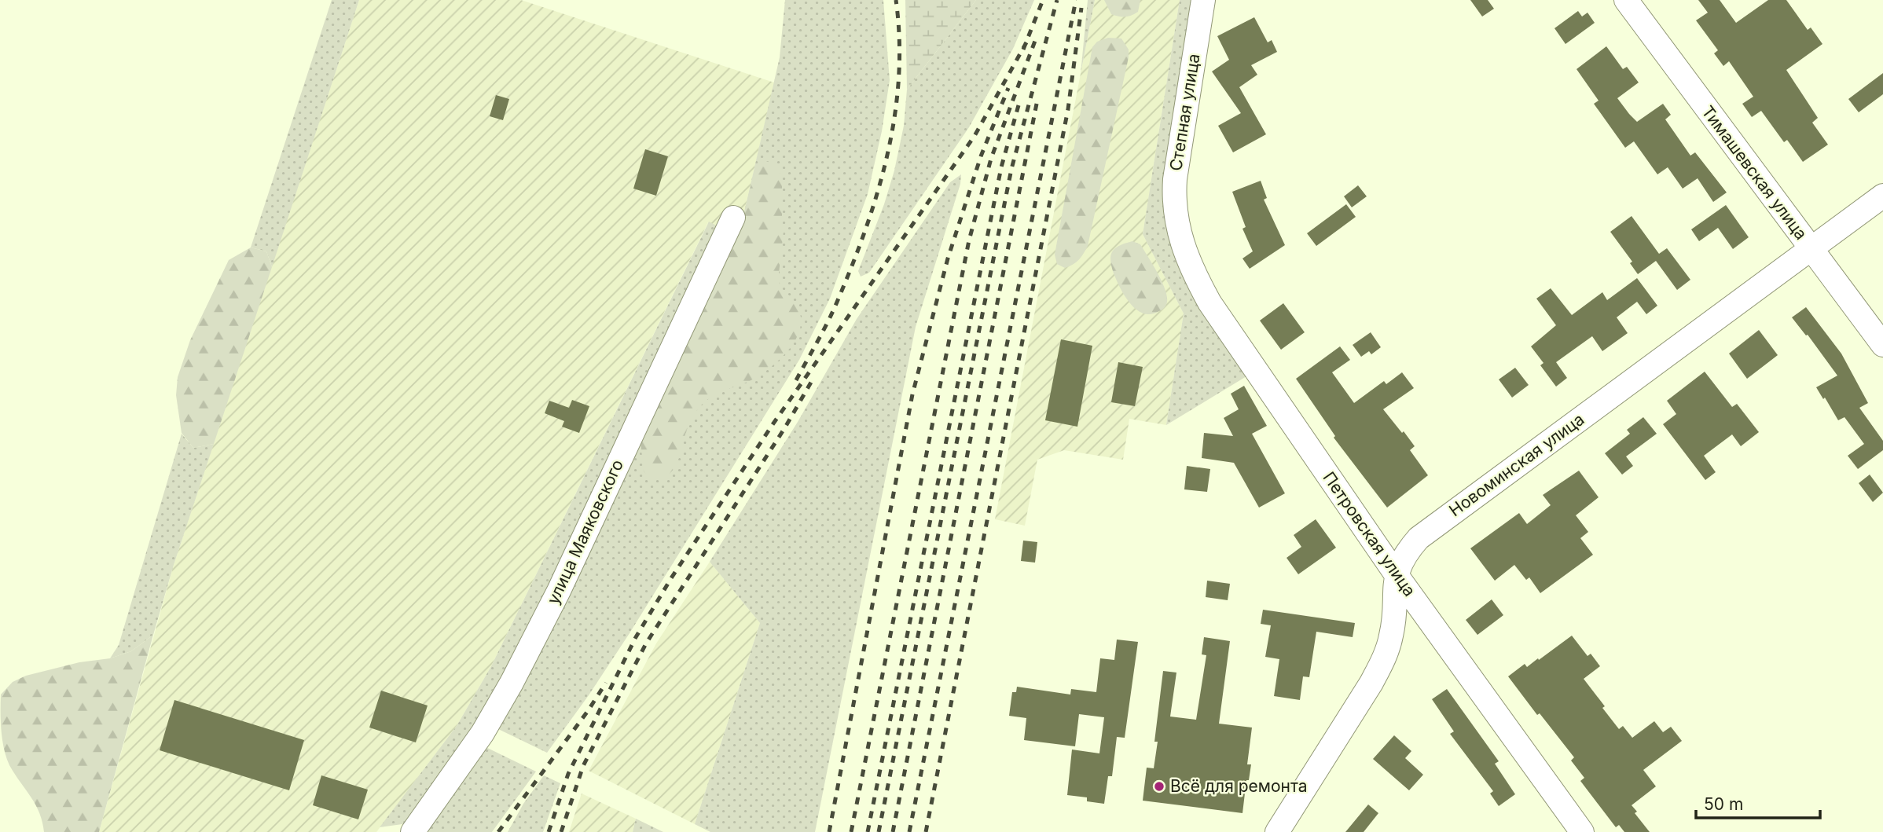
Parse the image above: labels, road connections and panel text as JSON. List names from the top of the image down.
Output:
{
  "streets": {
    "street": [
      "Степная улица",
      "Тимашевская улица",
      "Новоминская улица",
      "улица Маяковского",
      "Петровская улица"
    ]
  },
  "crossings": [
    ["Степная улица", "Петровская улица"],
    ["Тимашевская улица", "Новоминская улица"],
    ["Новоминская улица", "Петровская улица"]
  ],
  "places": ["Всё для ремонта"],
  "scale_bar": "50 m"
}
